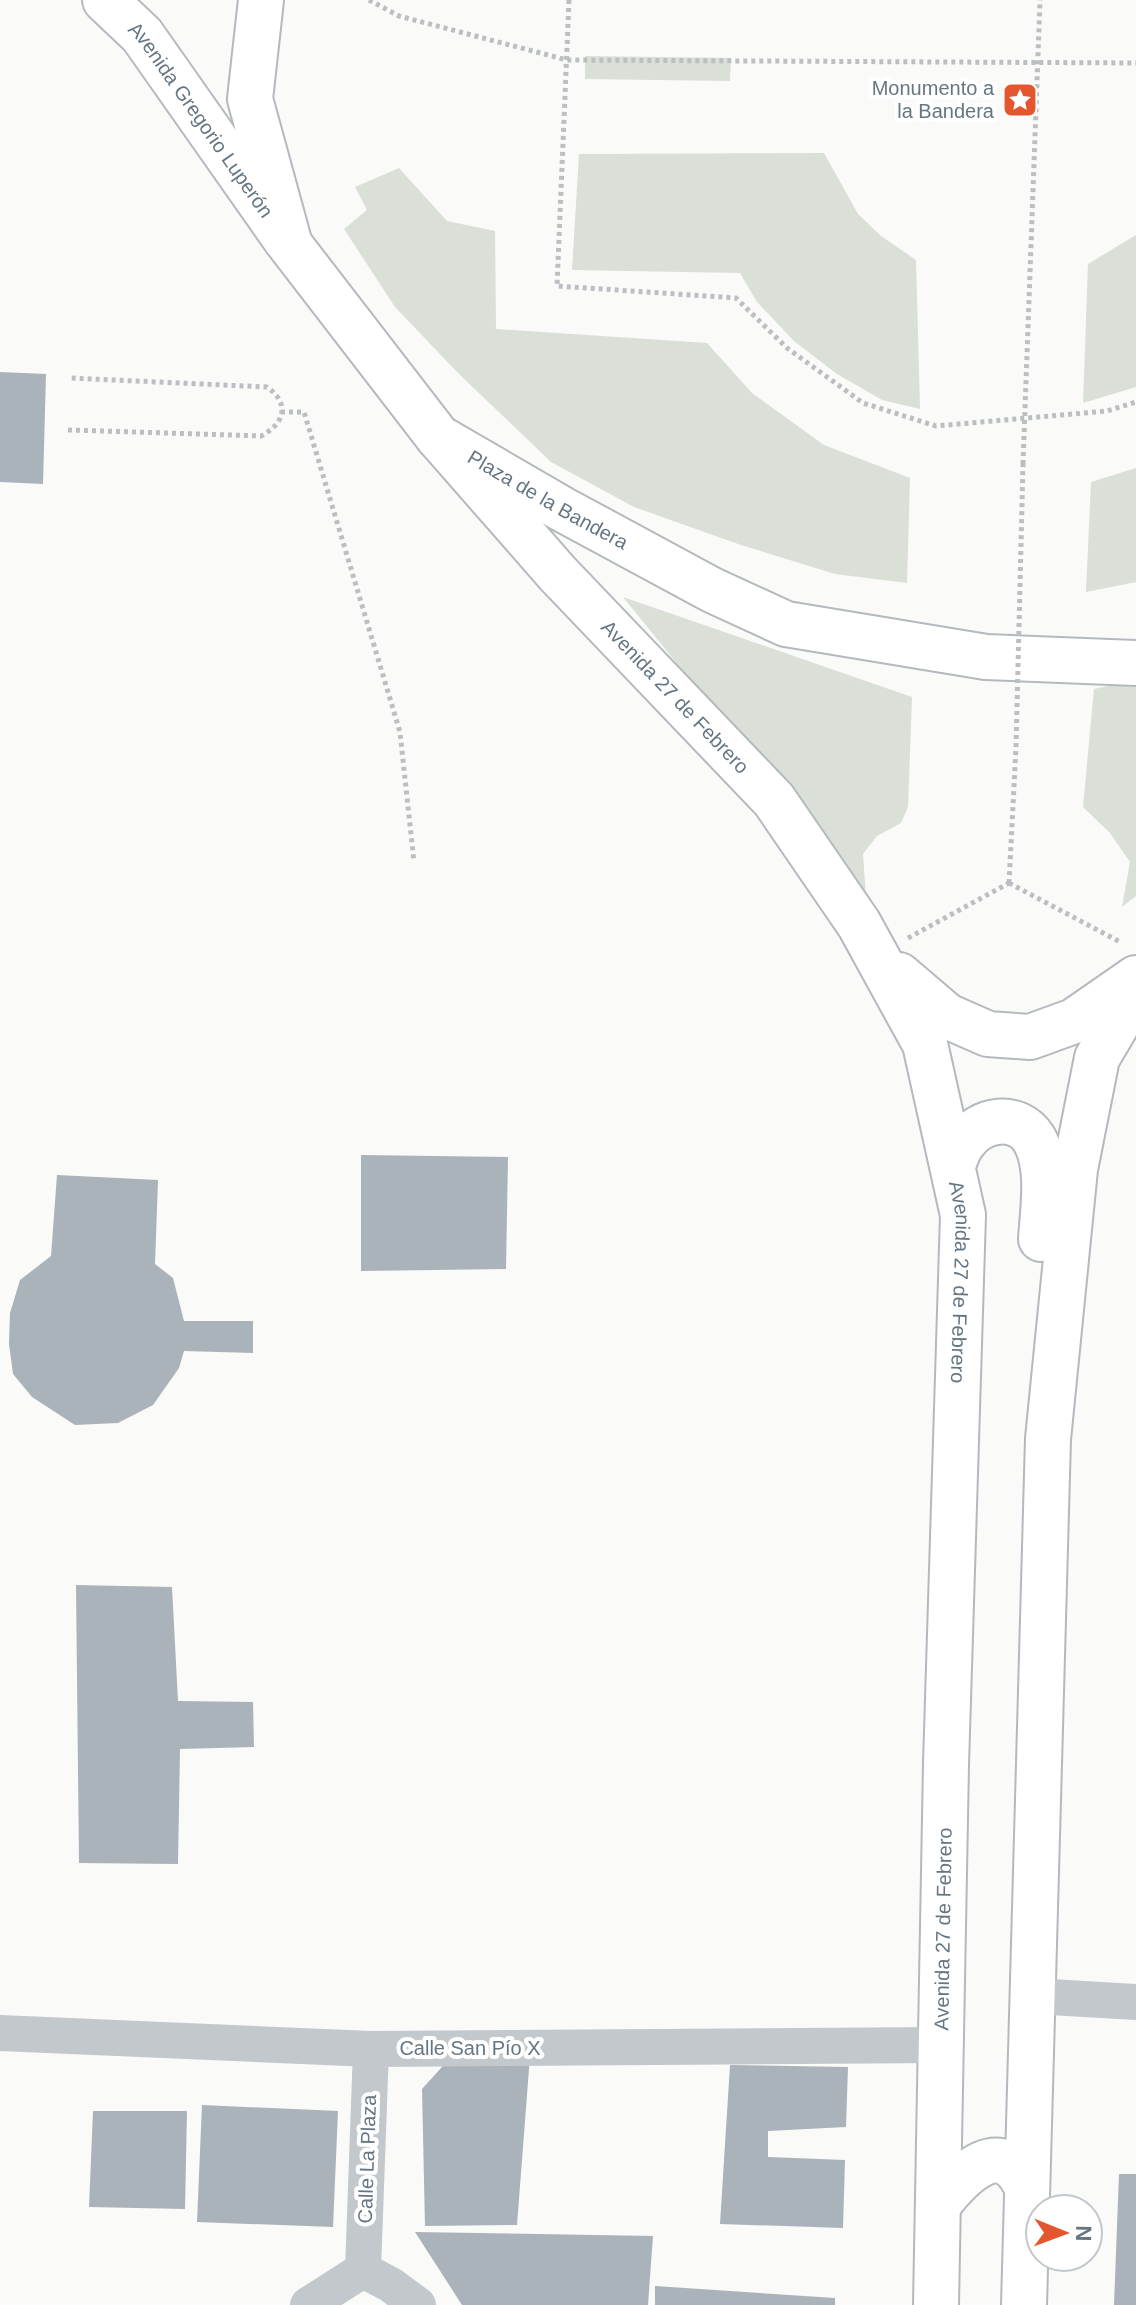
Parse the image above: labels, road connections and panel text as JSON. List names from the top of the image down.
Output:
{
  "streets": {
    "main road": ["Avenida Gregorio Luperón", "Plaza de la Bandera", "Avenida 27 de Febrero"],
    "street": ["Calle San Pío X", "Calle La Plaza"]
  },
  "crossings": [
    ["Avenida Gregorio Luperón", "Plaza de la Bandera"],
    ["Plaza de la Bandera", "Avenida 27 de Febrero"],
    ["Avenida 27 de Febrero", "Calle San Pío X"],
    ["Calle San Pío X", "Calle La Plaza"]
  ],
  "places": {
    "place": ["Monumento a la Bandera"]
  },
  "north": "right"
}
